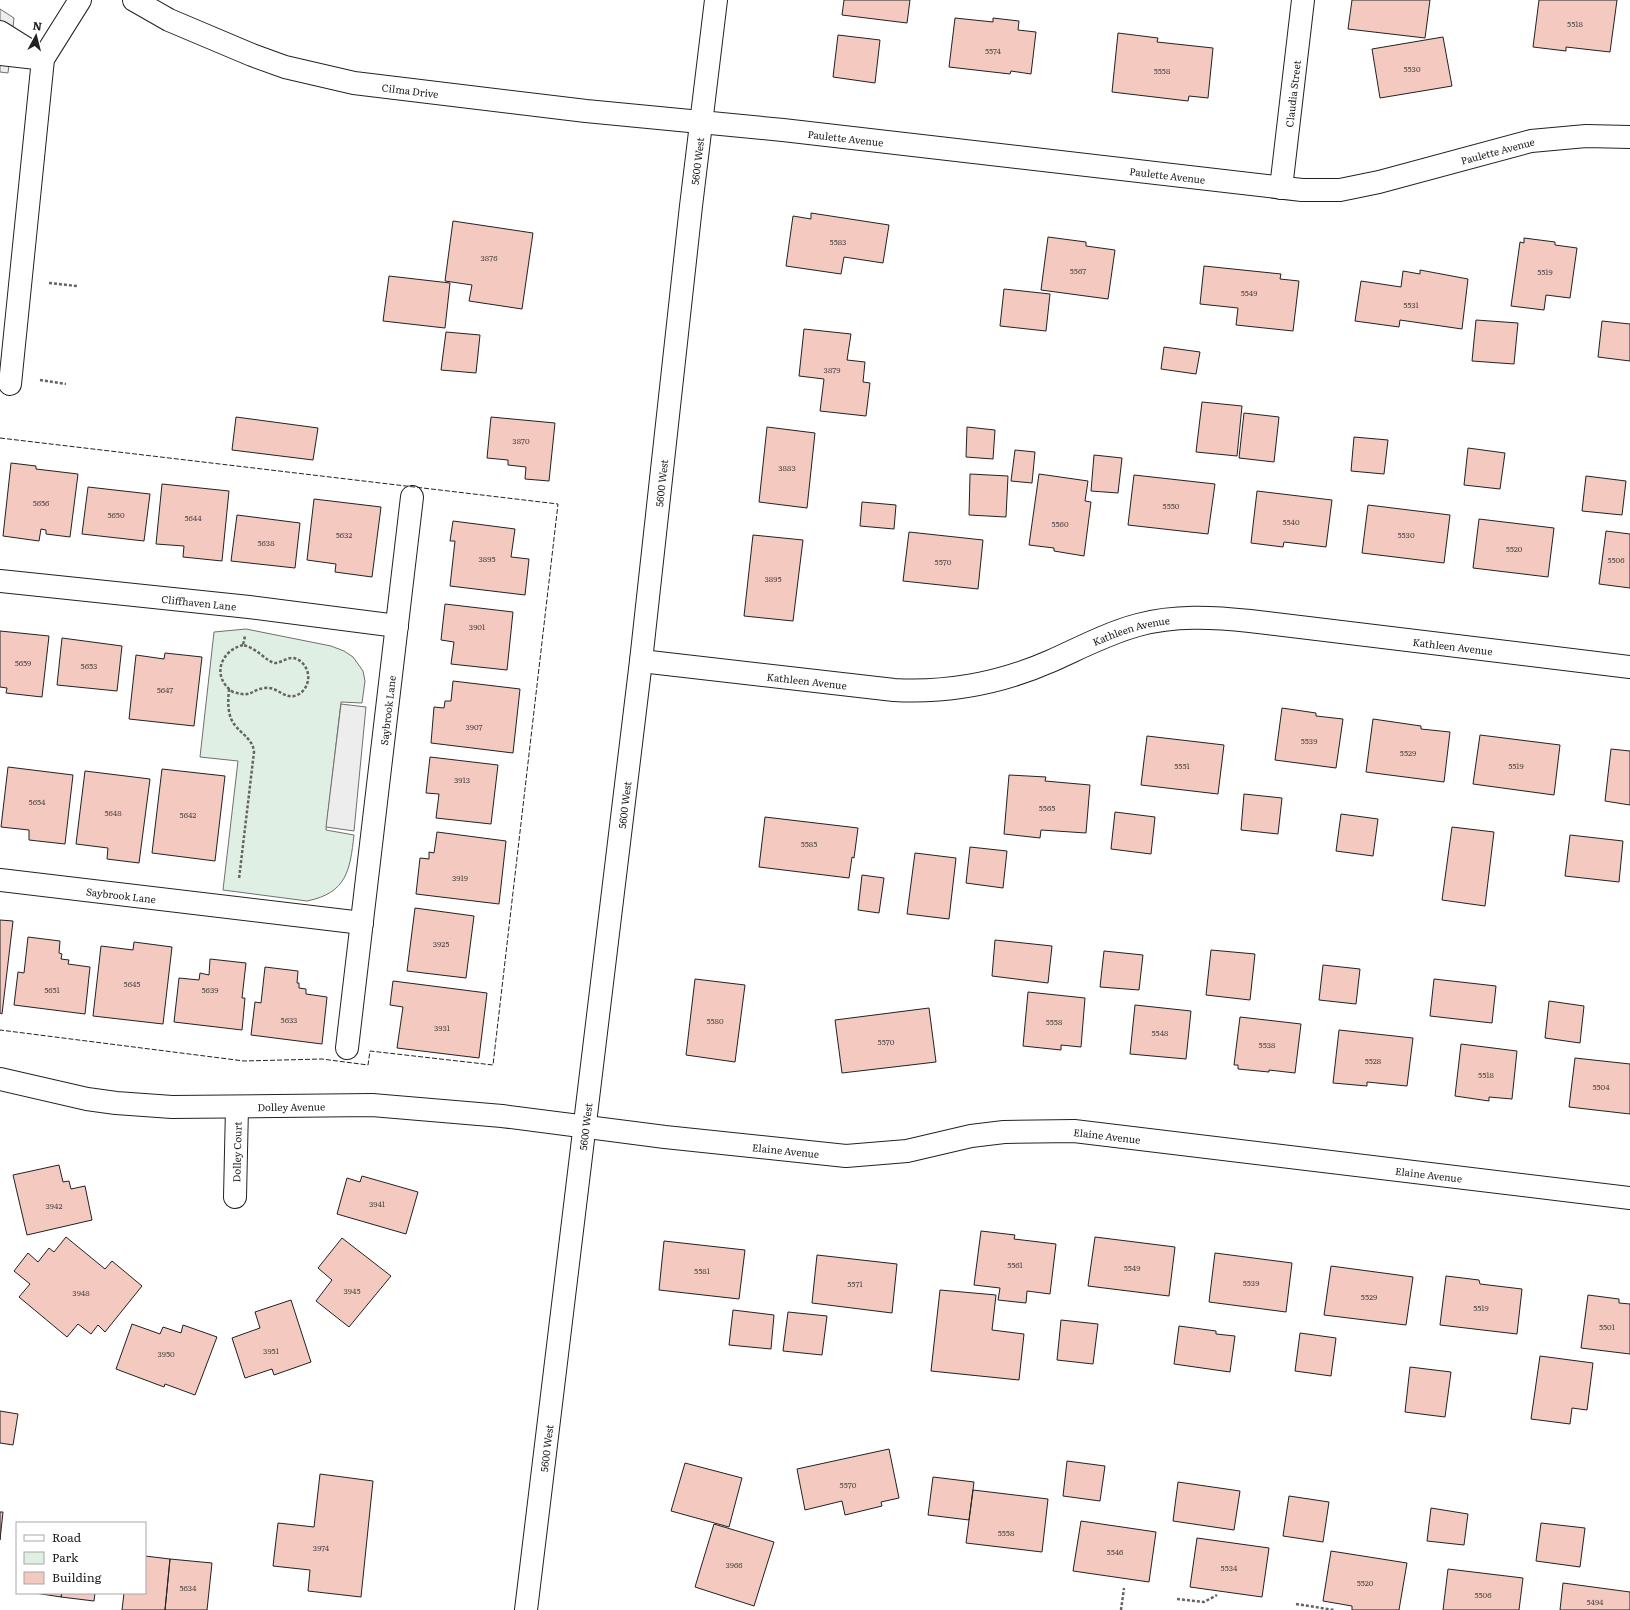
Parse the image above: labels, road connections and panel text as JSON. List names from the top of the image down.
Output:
{
  "streets": {
    "street": [
      "Cilma Drive",
      "Claudia Street",
      "Paulette Avenue",
      "5600 West",
      "Cliffhaven Lane",
      "Kathleen Avenue",
      "Saybrook Lane",
      "Dolley Avenue",
      "Elaine Avenue",
      "Dolley Court"
    ]
  },
  "crossings": [
    ["Cilma Drive", "Paulette Avenue"],
    ["Cilma Drive", "5600 West"],
    ["Claudia Street", "Paulette Avenue"],
    ["Paulette Avenue", "5600 West"],
    ["5600 West", "Kathleen Avenue"],
    ["5600 West", "Dolley Avenue"],
    ["5600 West", "Elaine Avenue"],
    ["Cliffhaven Lane", "Saybrook Lane"],
    ["Dolley Avenue", "Elaine Avenue"],
    ["Dolley Avenue", "Dolley Court"]
  ],
  "house_numbers": [
    "5518",
    "5574",
    "5530",
    "5558",
    "5583",
    "3876",
    "5567",
    "5519",
    "5549",
    "5531",
    "3879",
    "3870",
    "3883",
    "5656",
    "5550",
    "5650",
    "5644",
    "5540",
    "5560",
    "5632",
    "5530",
    "5638",
    "5520",
    "3895",
    "5506",
    "5570",
    "3895",
    "3901",
    "5659",
    "5653",
    "5647",
    "3907",
    "5539",
    "5529",
    "5551",
    "5519",
    "3913",
    "5654",
    "5565",
    "5648",
    "5642",
    "5585",
    "3919",
    "3925",
    "5645",
    "5651",
    "5639",
    "5633",
    "5580",
    "5558",
    "3931",
    "5548",
    "5570",
    "5538",
    "5528",
    "5518",
    "5504",
    "3941",
    "3942",
    "5561",
    "5549",
    "5581",
    "5539",
    "5571",
    "3945",
    "3948",
    "5529",
    "5519",
    "5501",
    "3951",
    "3950",
    "5570",
    "5558",
    "3974",
    "5546",
    "3966",
    "5534",
    "5520",
    "5634",
    "5506",
    "5494"
  ],
  "legend": ["Road", "Park", "Building"],
  "north": "top"
}
